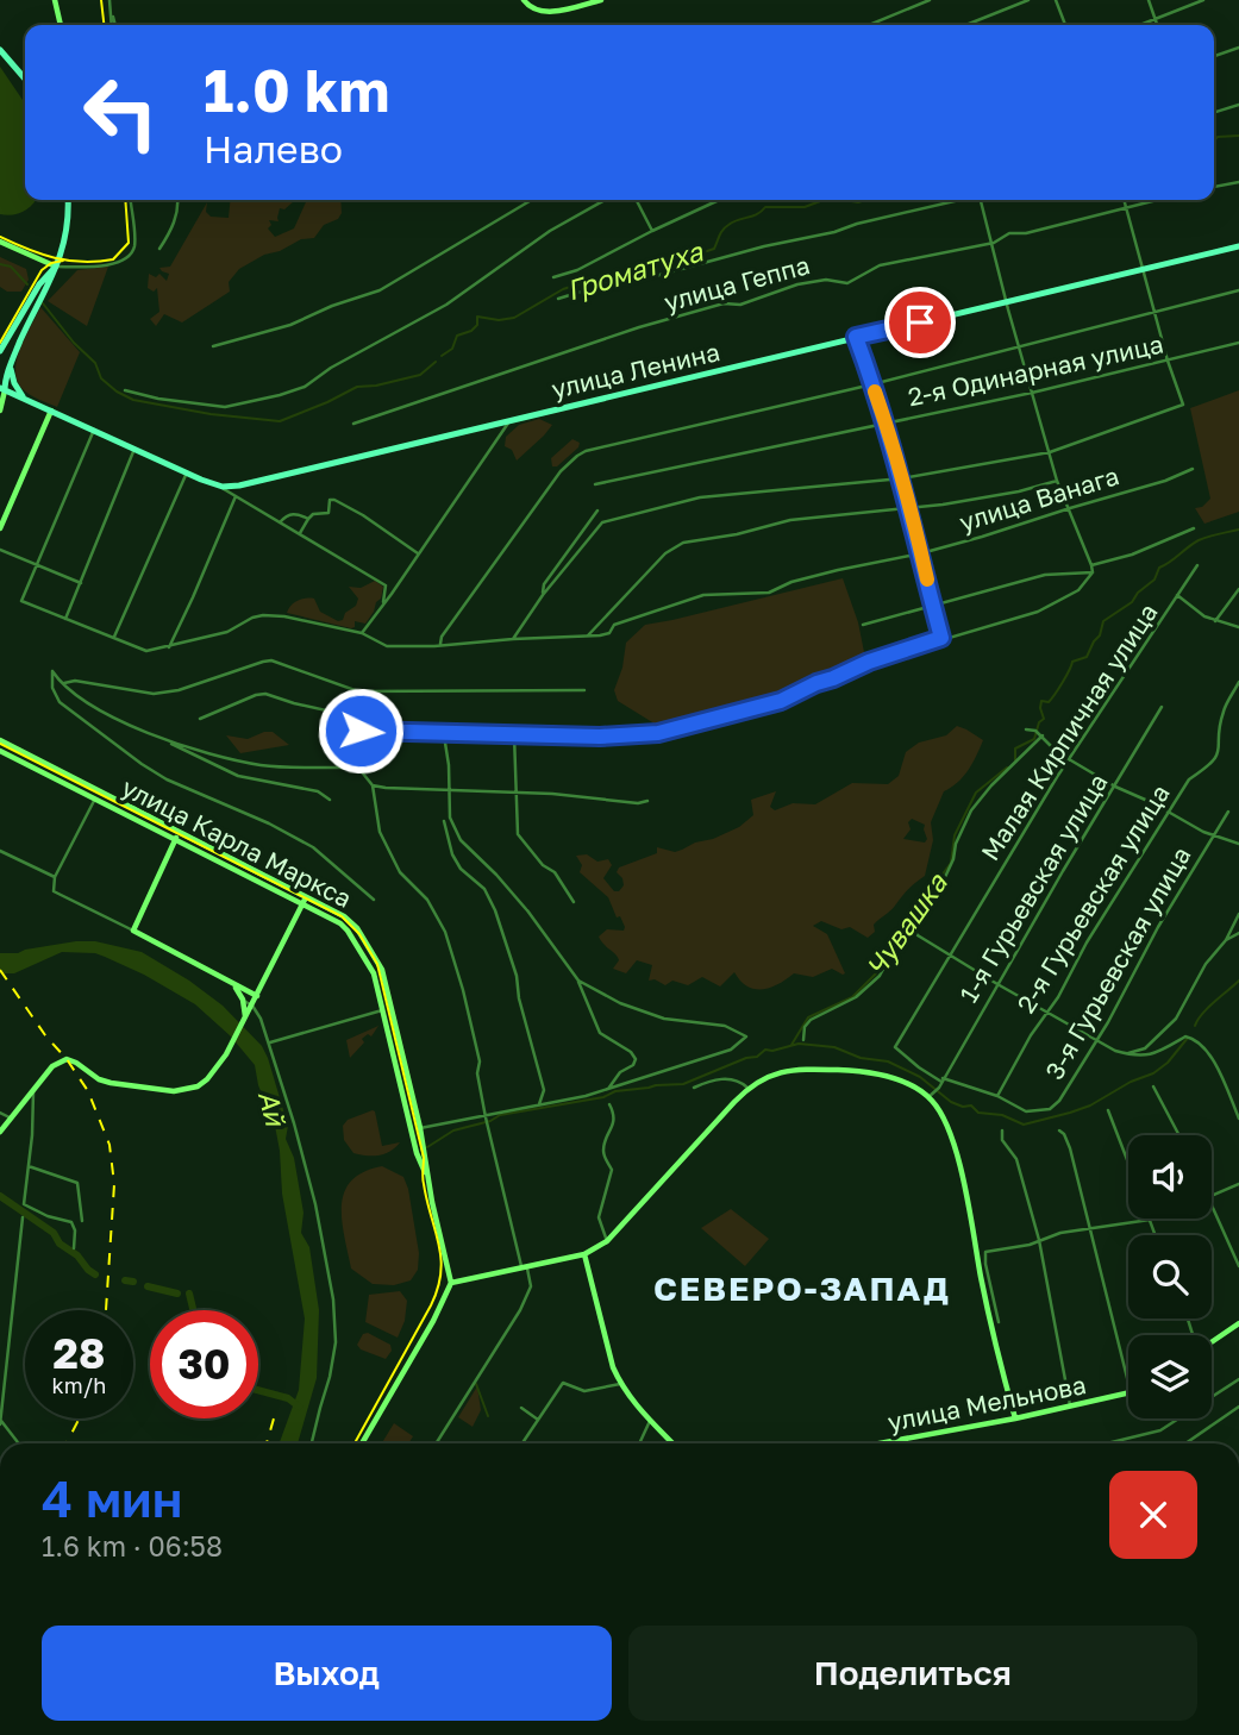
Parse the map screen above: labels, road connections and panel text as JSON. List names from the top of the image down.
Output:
{
  "streets": {
    "main road": ["улица Ленина", "улица Карла Маркса", "улица Мельнова"],
    "street": [
      "улица Геппа",
      "2-я Одинарная улица",
      "улица Ванага",
      "Малая Кирпичная улица",
      "1-я Гурьевская улица",
      "2-я Гурьевская улица",
      "3-я Гурьевская улица"
    ]
  },
  "crossings": [
    ["Малая Кирпичная улица", "1-я Гурьевская улица"],
    ["2-я Гурьевская улица", "3-я Гурьевская улица"]
  ],
  "districts": ["СЕВЕРО-ЗАПАД"],
  "water": ["Громатуха", "Чувашка", "Ай"],
  "page": {
    "turn": ["1.0 km", "Налево"],
    "speed": "28 km/h",
    "limit": "30",
    "heading": ["4 мин", "1.6 km · 06:58"],
    "buttons": ["Выход", "Поделиться"]
  }
}
